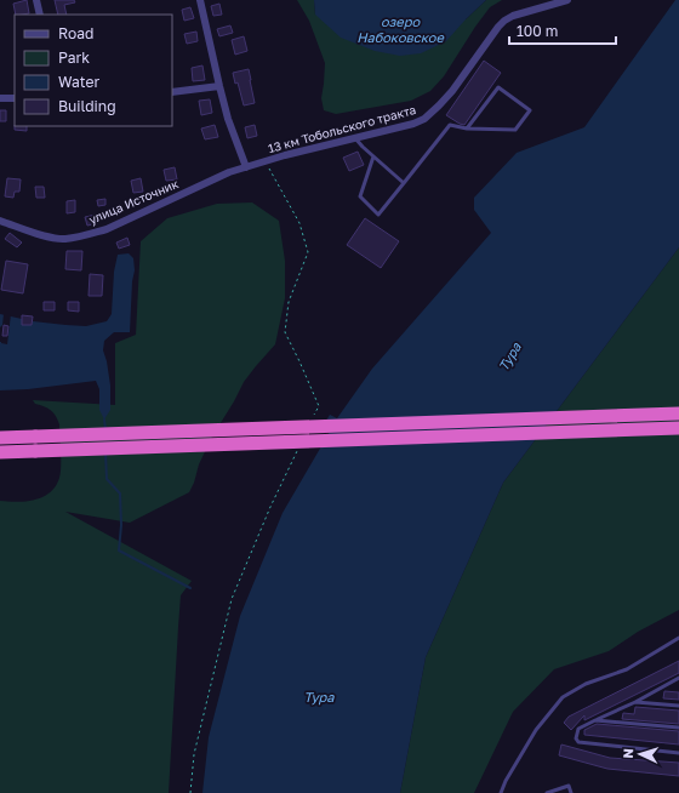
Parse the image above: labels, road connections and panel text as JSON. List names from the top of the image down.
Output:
{
  "streets": {
    "street": ["13 км Тобольского тракта", "улица Источник"]
  },
  "crossings": [
    ["13 км Тобольского тракта", "улица Источник"]
  ],
  "water": ["озеро Набоковское", "Тура"],
  "legend": [
    "Road",
    "Park",
    "Water",
    "Building"
  ],
  "scale_bar": "100 m",
  "north": "left"
}
